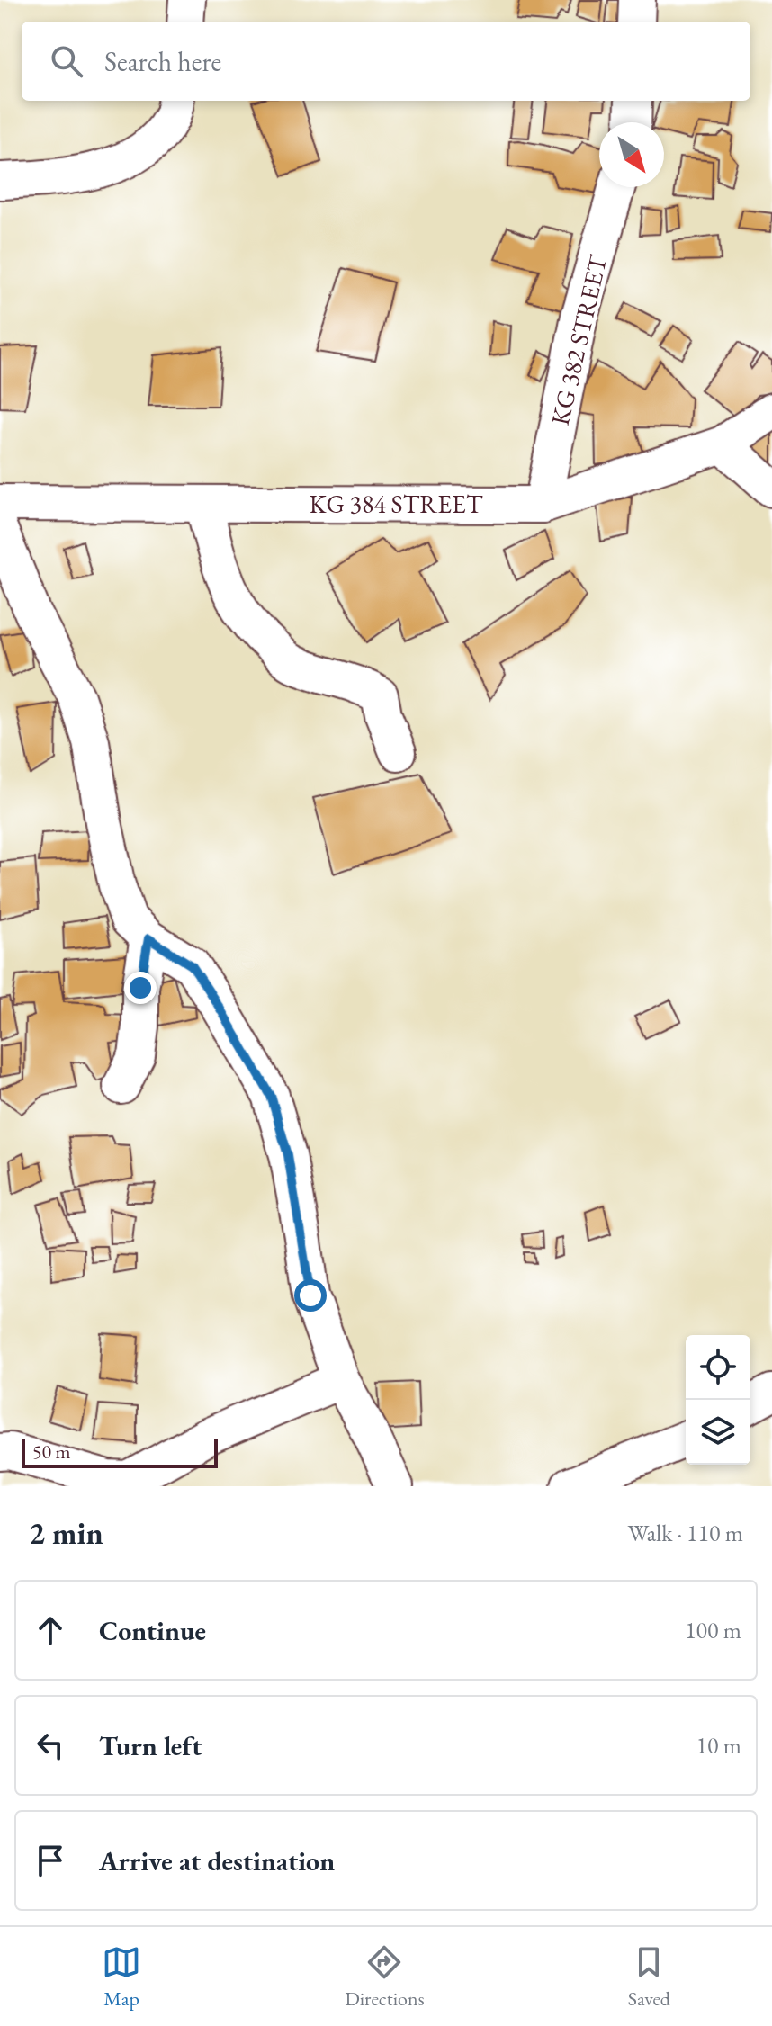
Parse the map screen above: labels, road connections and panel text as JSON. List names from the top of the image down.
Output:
{
  "streets": {
    "street": ["KG 382 STREET", "KG 384 STREET"]
  },
  "crossings": [
    ["KG 382 STREET", "KG 384 STREET"]
  ],
  "scale_bar": "50 m",
  "north": "bottom right",
  "page": {
    "search": "Search here",
    "scale": "50 m",
    "heading": ["2 min", "Walk · 110 m"],
    "list": [
      ["Continue", "100 m"],
      ["Turn left", "10 m"],
      "Arrive at destination"
    ],
    "nav": ["Map", "Directions", "Saved"]
  }
}
